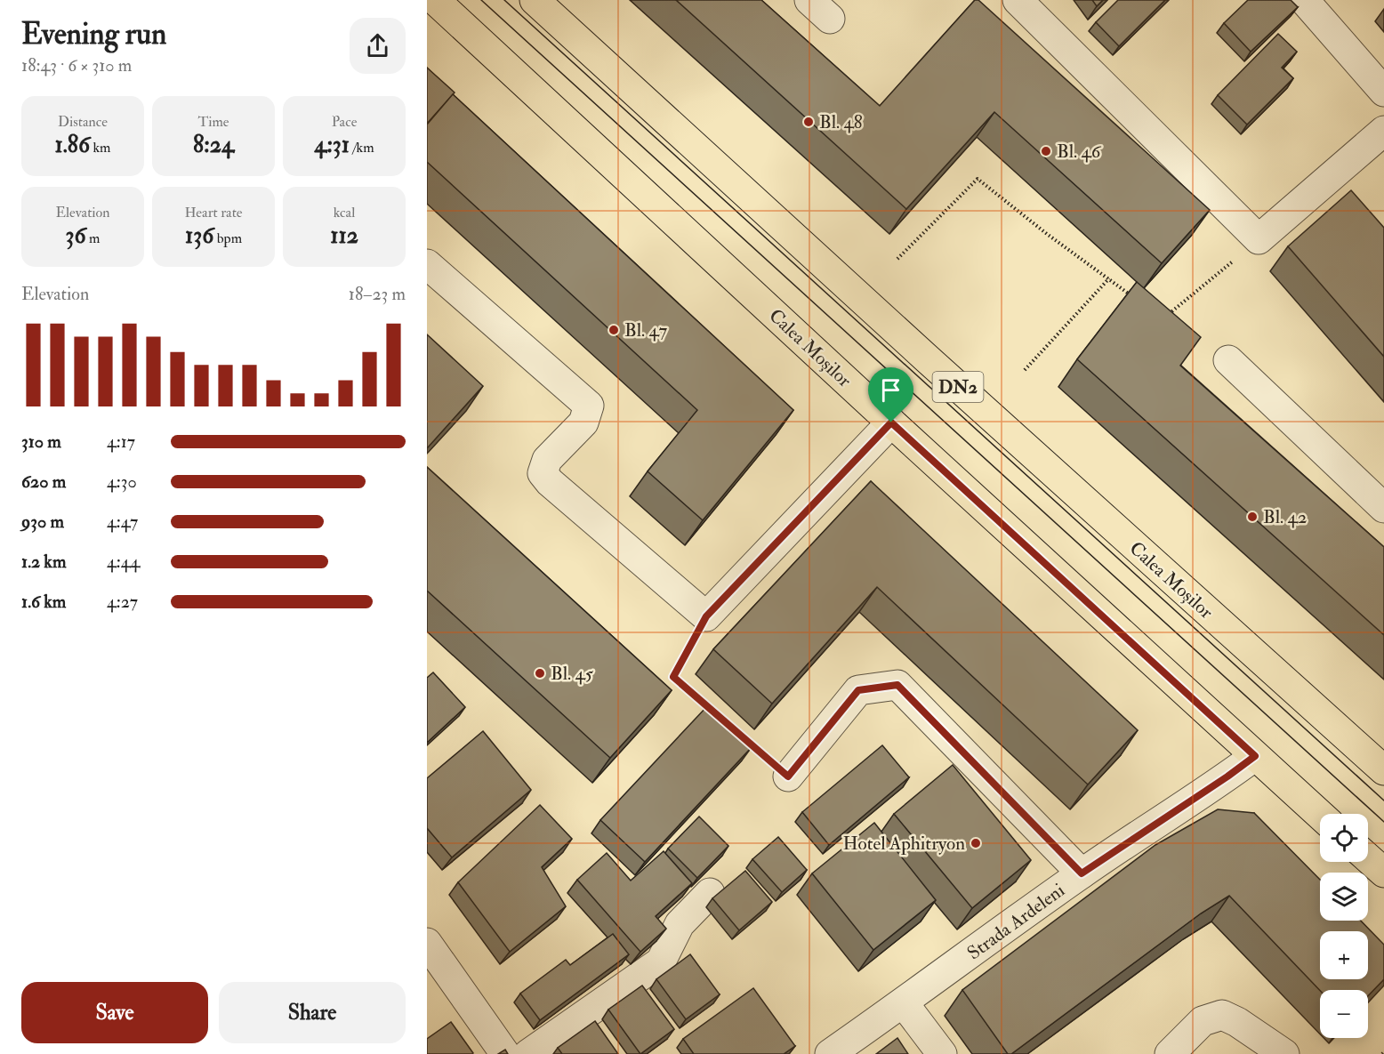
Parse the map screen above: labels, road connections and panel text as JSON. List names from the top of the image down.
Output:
{
  "streets": {
    "main road": ["Calea Moșilor", "DN2"],
    "street": ["Strada Ardeleni"]
  },
  "crossings": [
    ["Calea Moșilor", "Strada Ardeleni"]
  ],
  "places": [
    "Bl. 48",
    "Bl. 46",
    "Bl. 47",
    "Bl. 42",
    "Bl. 45",
    "Hotel Aphitryon"
  ],
  "page": {
    "heading": ["Evening run", "18:43 · 6 × 310 m"],
    "stats": [
      ["Distance", "1.86 km"],
      ["Time", "8:24"],
      ["Pace", "4:31 /km"],
      ["Elevation", "36 m"],
      ["Heart rate", "136 bpm"],
      ["kcal", "112"]
    ],
    "chart": ["Elevation", "18–23 m"],
    "list": [
      {
        "name": "310 m",
        "note": "4:17"
      },
      {
        "name": "620 m",
        "note": "4:30"
      },
      {
        "name": "930 m",
        "note": "4:47"
      },
      {
        "name": "1.2 km",
        "note": "4:44"
      },
      {
        "name": "1.6 km",
        "note": "4:27"
      }
    ],
    "map_buttons": ["+", "−"],
    "buttons": ["Save", "Share"]
  }
}
